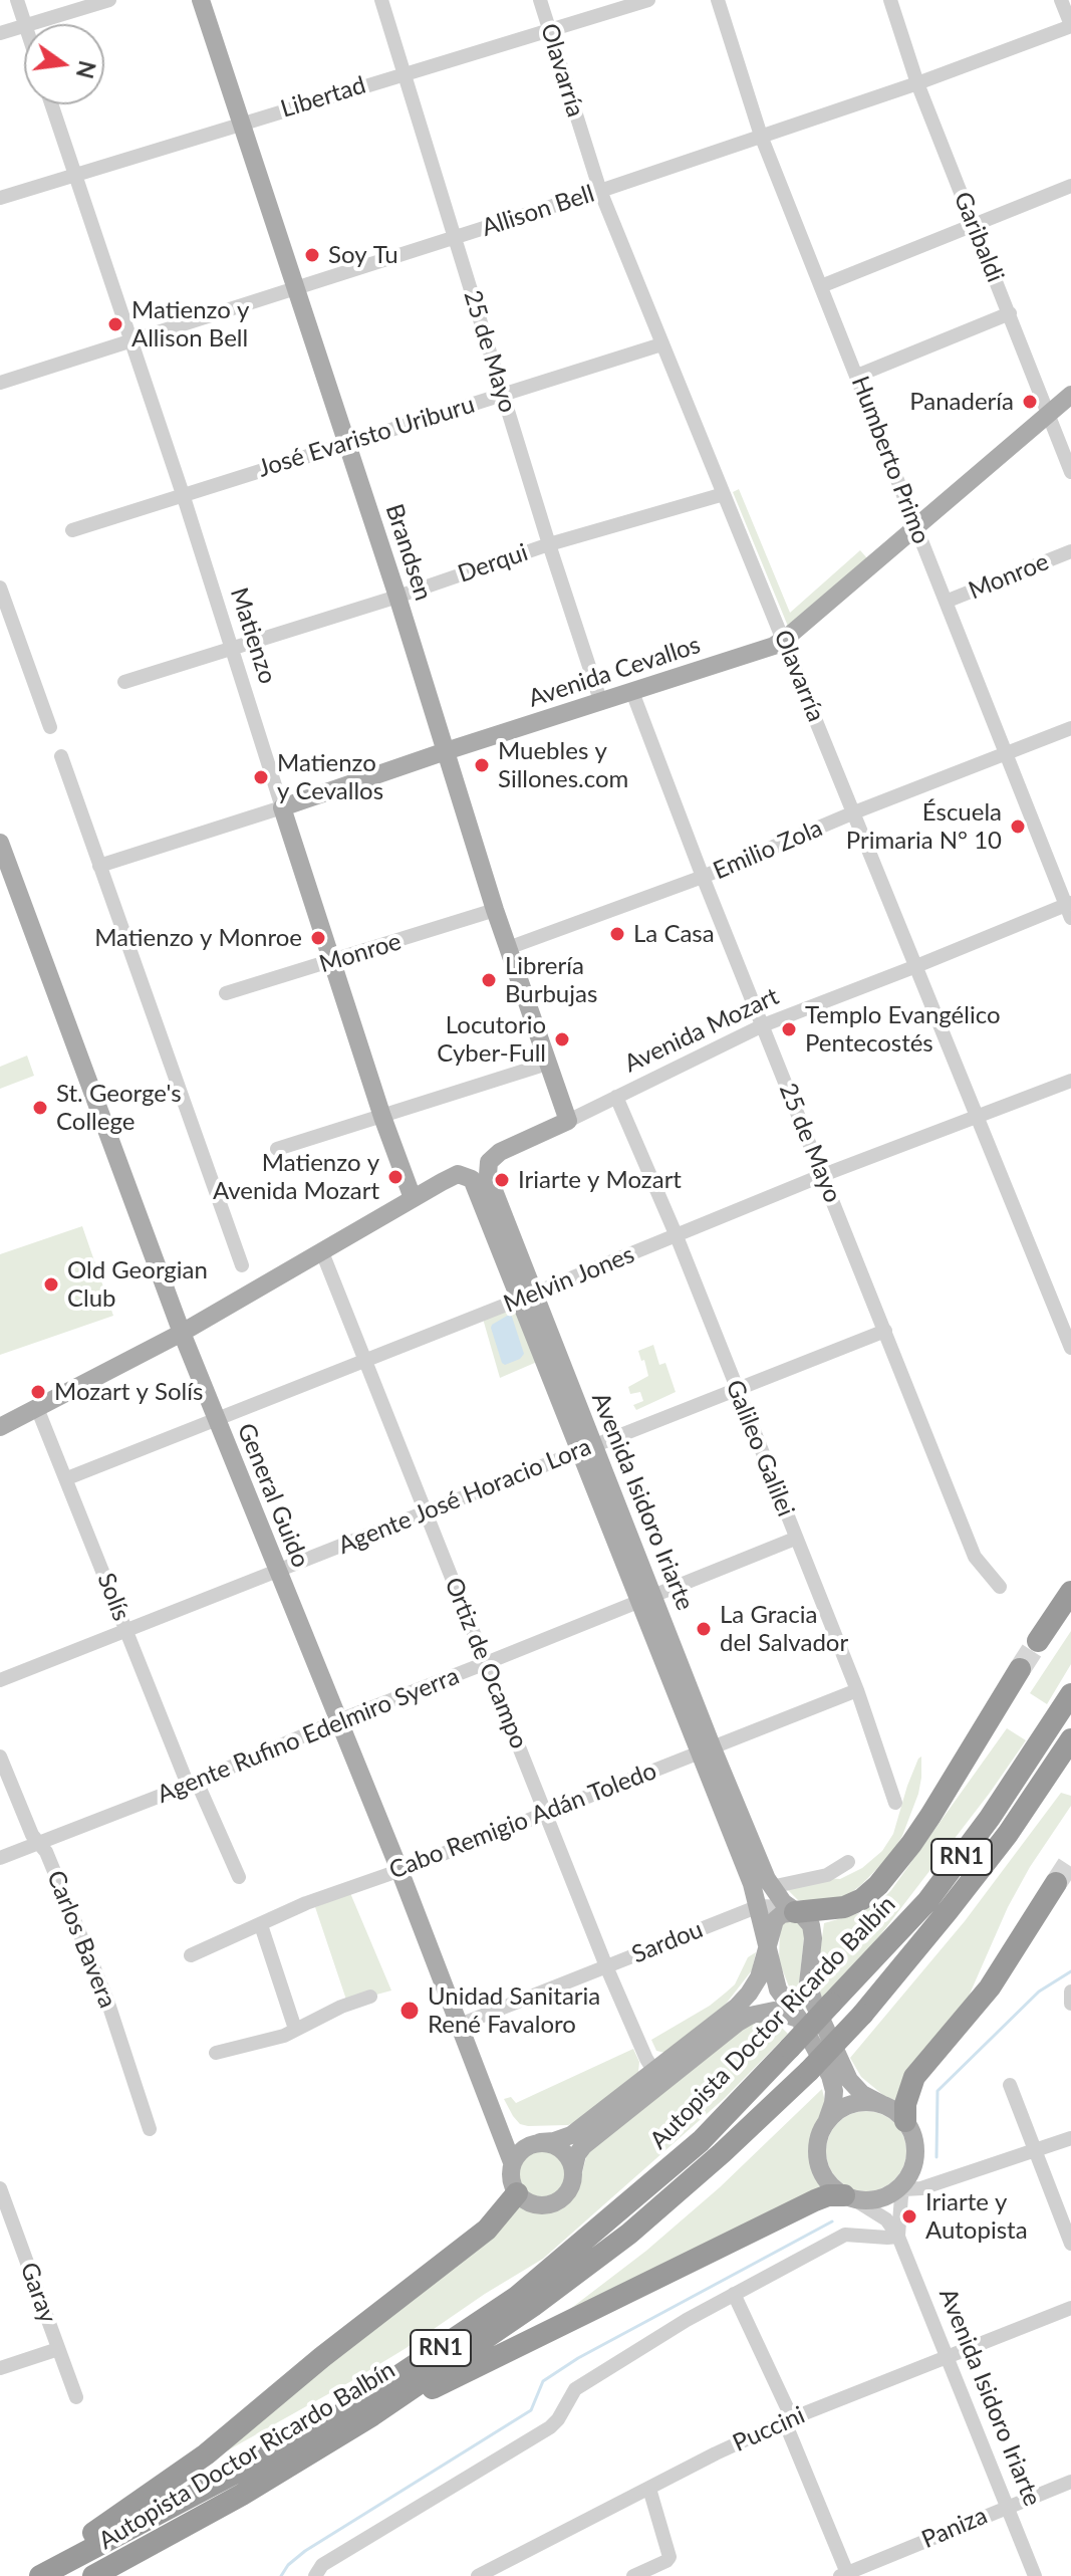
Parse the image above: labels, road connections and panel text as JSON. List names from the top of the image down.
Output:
{
  "streets": {
    "highway": ["RN1", "Autopista Doctor Ricardo Balbín"],
    "main road": [
      "Brandsen",
      "Matienzo",
      "Avenida Cevallos",
      "Avenida Mozart",
      "General Guido",
      "Avenida Isidoro Iriarte"
    ],
    "street": [
      "Olavarría",
      "Libertad",
      "Allison Bell",
      "Garibaldi",
      "25 de Mayo",
      "José Evaristo Uriburu",
      "Humberto Primo",
      "Derqui",
      "Monroe",
      "Emilio Zola",
      "Melvin Jones",
      "Galileo Galilei",
      "Agente José Horacio Lora",
      "Solís",
      "Ortiz de Ocampo",
      "Agente Rufino Edelmiro Syerra",
      "Cabo Remigio Adán Toledo",
      "Carlos Bavera",
      "Sardou",
      "Garay",
      "Puccini",
      "Paniza"
    ]
  },
  "crossings": [
    ["Olavarría", "Libertad"],
    ["Olavarría", "Allison Bell"],
    ["Olavarría", "José Evaristo Uriburu"],
    ["Olavarría", "Derqui"],
    ["Olavarría", "Avenida Cevallos"],
    ["Olavarría", "Emilio Zola"],
    ["Olavarría", "Avenida Mozart"],
    ["Olavarría", "Melvin Jones"],
    ["Libertad", "25 de Mayo"],
    ["Libertad", "Brandsen"],
    ["Libertad", "Matienzo"],
    ["Allison Bell", "Garibaldi"],
    ["Allison Bell", "25 de Mayo"],
    ["Allison Bell", "Humberto Primo"],
    ["Allison Bell", "Brandsen"],
    ["Allison Bell", "Matienzo"],
    ["Garibaldi", "Avenida Cevallos"],
    ["25 de Mayo", "José Evaristo Uriburu"],
    ["25 de Mayo", "Derqui"],
    ["25 de Mayo", "Avenida Cevallos"],
    ["25 de Mayo", "Emilio Zola"],
    ["25 de Mayo", "Avenida Mozart"],
    ["25 de Mayo", "Melvin Jones"],
    ["25 de Mayo", "Agente José Horacio Lora"],
    ["José Evaristo Uriburu", "Brandsen"],
    ["José Evaristo Uriburu", "Matienzo"],
    ["Humberto Primo", "Monroe"],
    ["Humberto Primo", "Avenida Cevallos"],
    ["Humberto Primo", "Emilio Zola"],
    ["Humberto Primo", "Avenida Mozart"],
    ["Brandsen", "Derqui"],
    ["Brandsen", "Monroe"],
    ["Brandsen", "Avenida Cevallos"],
    ["Brandsen", "Emilio Zola"],
    ["Brandsen", "Avenida Mozart"],
    ["Derqui", "Matienzo"],
    ["Monroe", "Matienzo"],
    ["Matienzo", "Avenida Cevallos"],
    ["Matienzo", "Avenida Isidoro Iriarte"],
    ["Avenida Mozart", "Galileo Galilei"],
    ["Avenida Mozart", "Avenida Isidoro Iriarte"],
    ["Melvin Jones", "Galileo Galilei"],
    ["Melvin Jones", "General Guido"],
    ["Melvin Jones", "Avenida Isidoro Iriarte"],
    ["Melvin Jones", "Solís"],
    ["Melvin Jones", "Ortiz de Ocampo"],
    ["Galileo Galilei", "Agente José Horacio Lora"],
    ["Galileo Galilei", "Agente Rufino Edelmiro Syerra"],
    ["Galileo Galilei", "Cabo Remigio Adán Toledo"],
    ["General Guido", "Agente José Horacio Lora"],
    ["General Guido", "Agente Rufino Edelmiro Syerra"],
    ["General Guido", "Cabo Remigio Adán Toledo"],
    ["General Guido", "Sardou"],
    ["Agente José Horacio Lora", "Avenida Isidoro Iriarte"],
    ["Agente José Horacio Lora", "Solís"],
    ["Agente José Horacio Lora", "Ortiz de Ocampo"],
    ["Avenida Isidoro Iriarte", "Agente Rufino Edelmiro Syerra"],
    ["Avenida Isidoro Iriarte", "Cabo Remigio Adán Toledo"],
    ["Avenida Isidoro Iriarte", "Sardou"],
    ["Avenida Isidoro Iriarte", "Puccini"],
    ["Avenida Isidoro Iriarte", "Paniza"],
    ["Solís", "Agente Rufino Edelmiro Syerra"],
    ["Ortiz de Ocampo", "Agente Rufino Edelmiro Syerra"],
    ["Ortiz de Ocampo", "Cabo Remigio Adán Toledo"],
    ["Ortiz de Ocampo", "Sardou"],
    ["Agente Rufino Edelmiro Syerra", "Carlos Bavera"]
  ],
  "places": [
    "Soy Tu",
    "Matienzo y Allison Bell",
    "Panadería",
    "Muebles y Sillones.com",
    "Matienzo y Cevallos",
    "Éscuela Primaria N° 10",
    "La Casa",
    "Matienzo y Monroe",
    "Librería Burbujas",
    "Templo Evangélico Pentecostés",
    "Locutorio Cyber-Full",
    "St. George's College",
    "Matienzo y Avenida Mozart",
    "Iriarte y Mozart",
    "Old Georgian Club",
    "Mozart y Solís",
    "La Gracia del Salvador",
    "Unidad Sanitaria René Favaloro",
    "Iriarte y Autopista"
  ],
  "north": "right"
}
